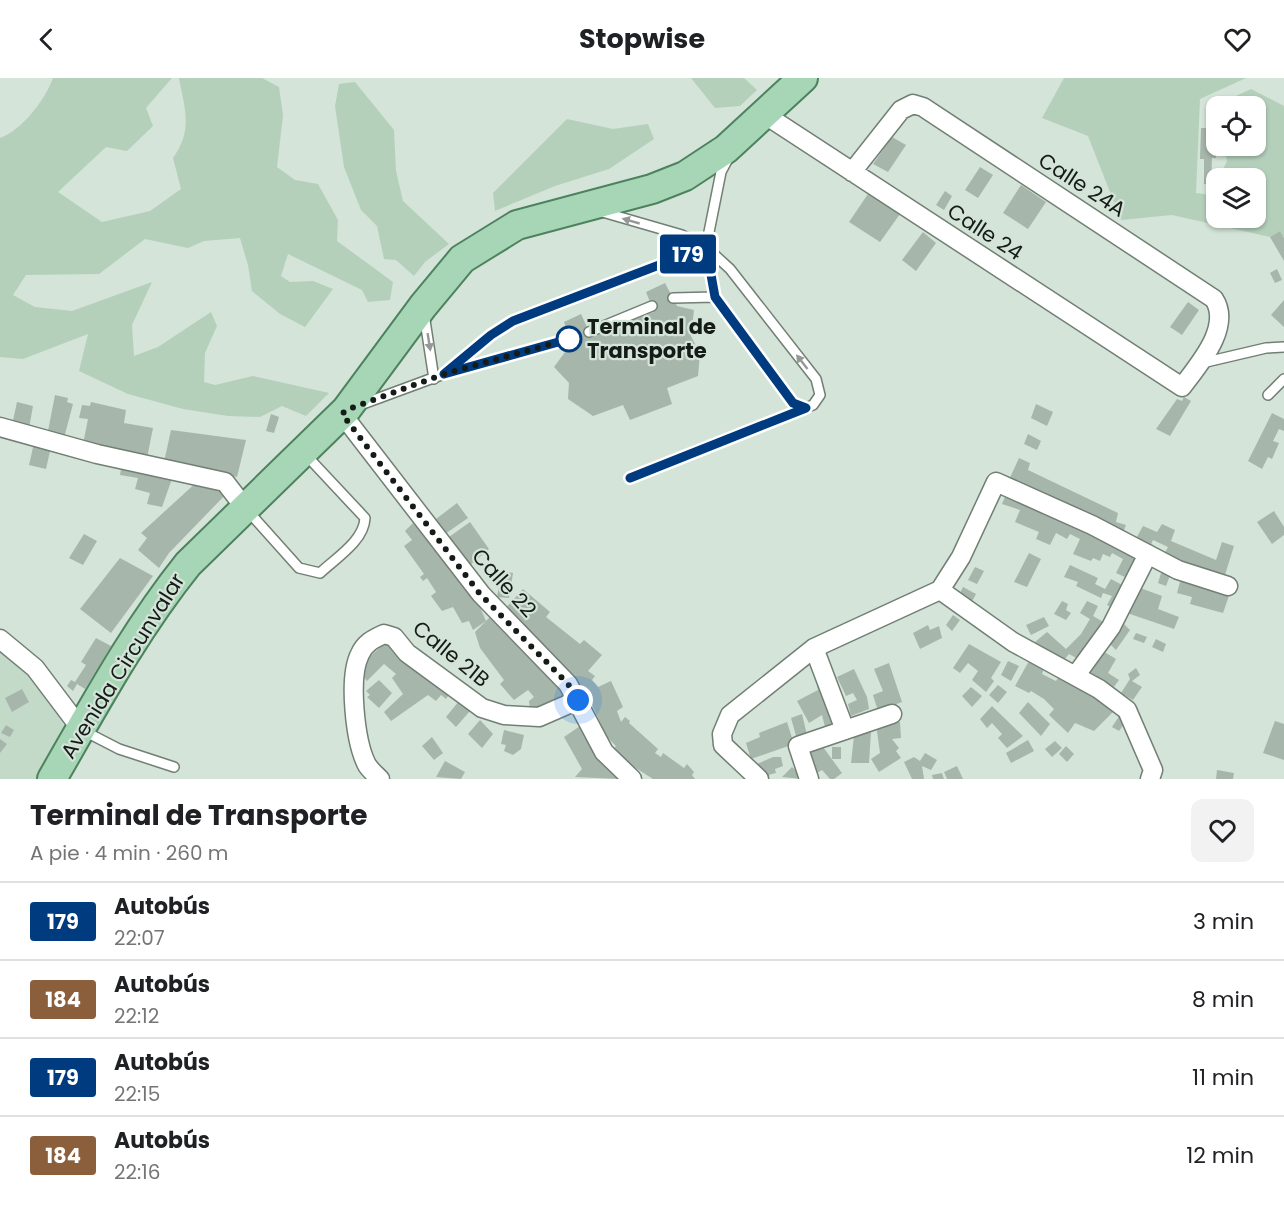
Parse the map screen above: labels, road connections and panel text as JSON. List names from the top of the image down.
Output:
{
  "streets": {
    "main road": ["Avenida Circunvalar"],
    "street": [
      "Calle 24A",
      "Calle 24",
      "Calle 22",
      "Calle 21B"
    ]
  },
  "crossings": [
    ["Calle 24A", "Calle 24"],
    ["Calle 24", "Avenida Circunvalar"],
    ["Calle 22", "Calle 21B"],
    ["Calle 22", "Avenida Circunvalar"]
  ],
  "places": ["Terminal de Transporte"],
  "lines": ["bus line 179"],
  "page": {
    "header": "Stopwise",
    "on_map": "179",
    "heading": ["Terminal de Transporte", "A pie · 4 min · 260 m"],
    "list": [
      {
        "mark": "179",
        "name": "Autobús",
        "note": "22:07",
        "value": "3 min"
      },
      {
        "mark": "184",
        "name": "Autobús",
        "note": "22:12",
        "value": "8 min"
      },
      {
        "mark": "179",
        "name": "Autobús",
        "note": "22:15",
        "value": "11 min"
      },
      {
        "mark": "184",
        "name": "Autobús",
        "note": "22:16",
        "value": "12 min"
      }
    ]
  }
}
